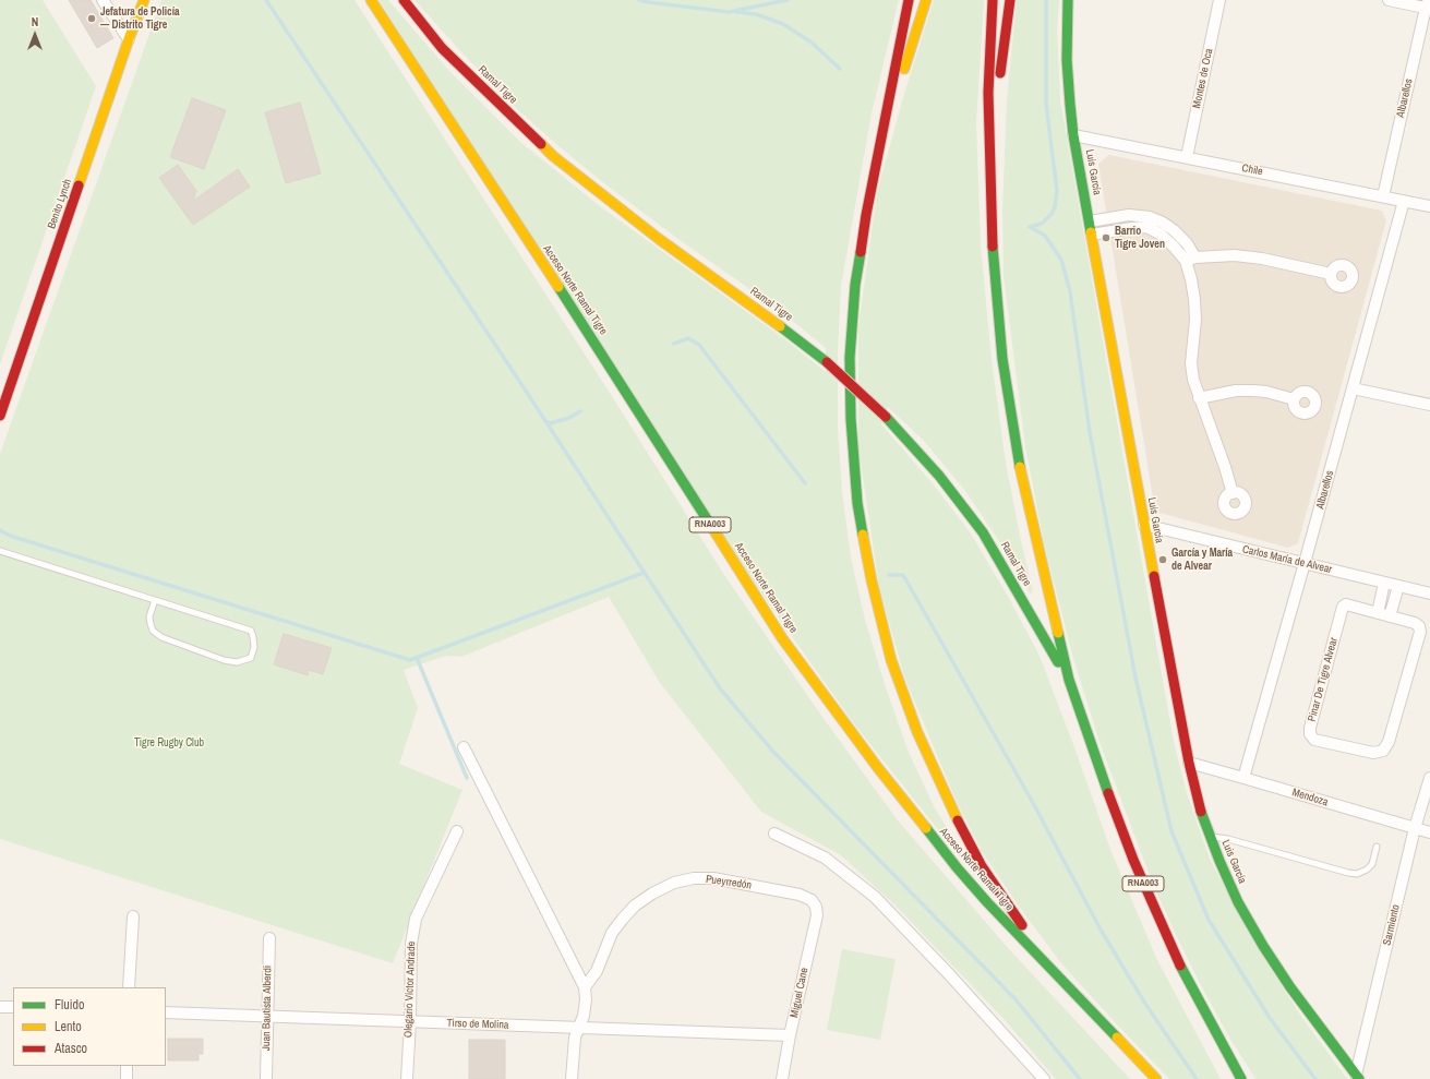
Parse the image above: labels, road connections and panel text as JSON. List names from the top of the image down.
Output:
{
  "streets": {
    "main road": [
      "Ramal Tigre",
      "Luis García",
      "Benito Lynch",
      "Acceso Norte Ramal Tigre",
      "RNA003"
    ],
    "street": [
      "Montes de Oca",
      "Albarellos",
      "Chile",
      "Carlos María de Alvear",
      "Pinar De Tigre Alvear",
      "Mendoza",
      "Pueyrredón",
      "Sarmiento",
      "Olegario Víctor Andrade",
      "Miguel Cane",
      "Juan Bautista Alberdi",
      "Tirso de Molina"
    ]
  },
  "crossings": [
    ["Montes de Oca", "Chile"],
    ["Ramal Tigre", "RNA003"],
    ["Albarellos", "Chile"],
    ["Albarellos", "Carlos María de Alvear"],
    ["Albarellos", "Mendoza"],
    ["Chile", "Luis García"],
    ["Luis García", "Carlos María de Alvear"],
    ["Luis García", "Mendoza"],
    ["Luis García", "Sarmiento"],
    ["Mendoza", "Sarmiento"],
    ["Pueyrredón", "Miguel Cane"],
    ["Olegario Víctor Andrade", "Tirso de Molina"],
    ["Miguel Cane", "Tirso de Molina"],
    ["Juan Bautista Alberdi", "Tirso de Molina"]
  ],
  "parks": ["Tigre Rugby Club"],
  "places": ["Jefatura de Policía — Distrito Tigre", "Barrio Tigre Joven", "García y María de Alvear"],
  "legend": ["Fluido", "Lento", "Atasco"],
  "north": "top"
}
